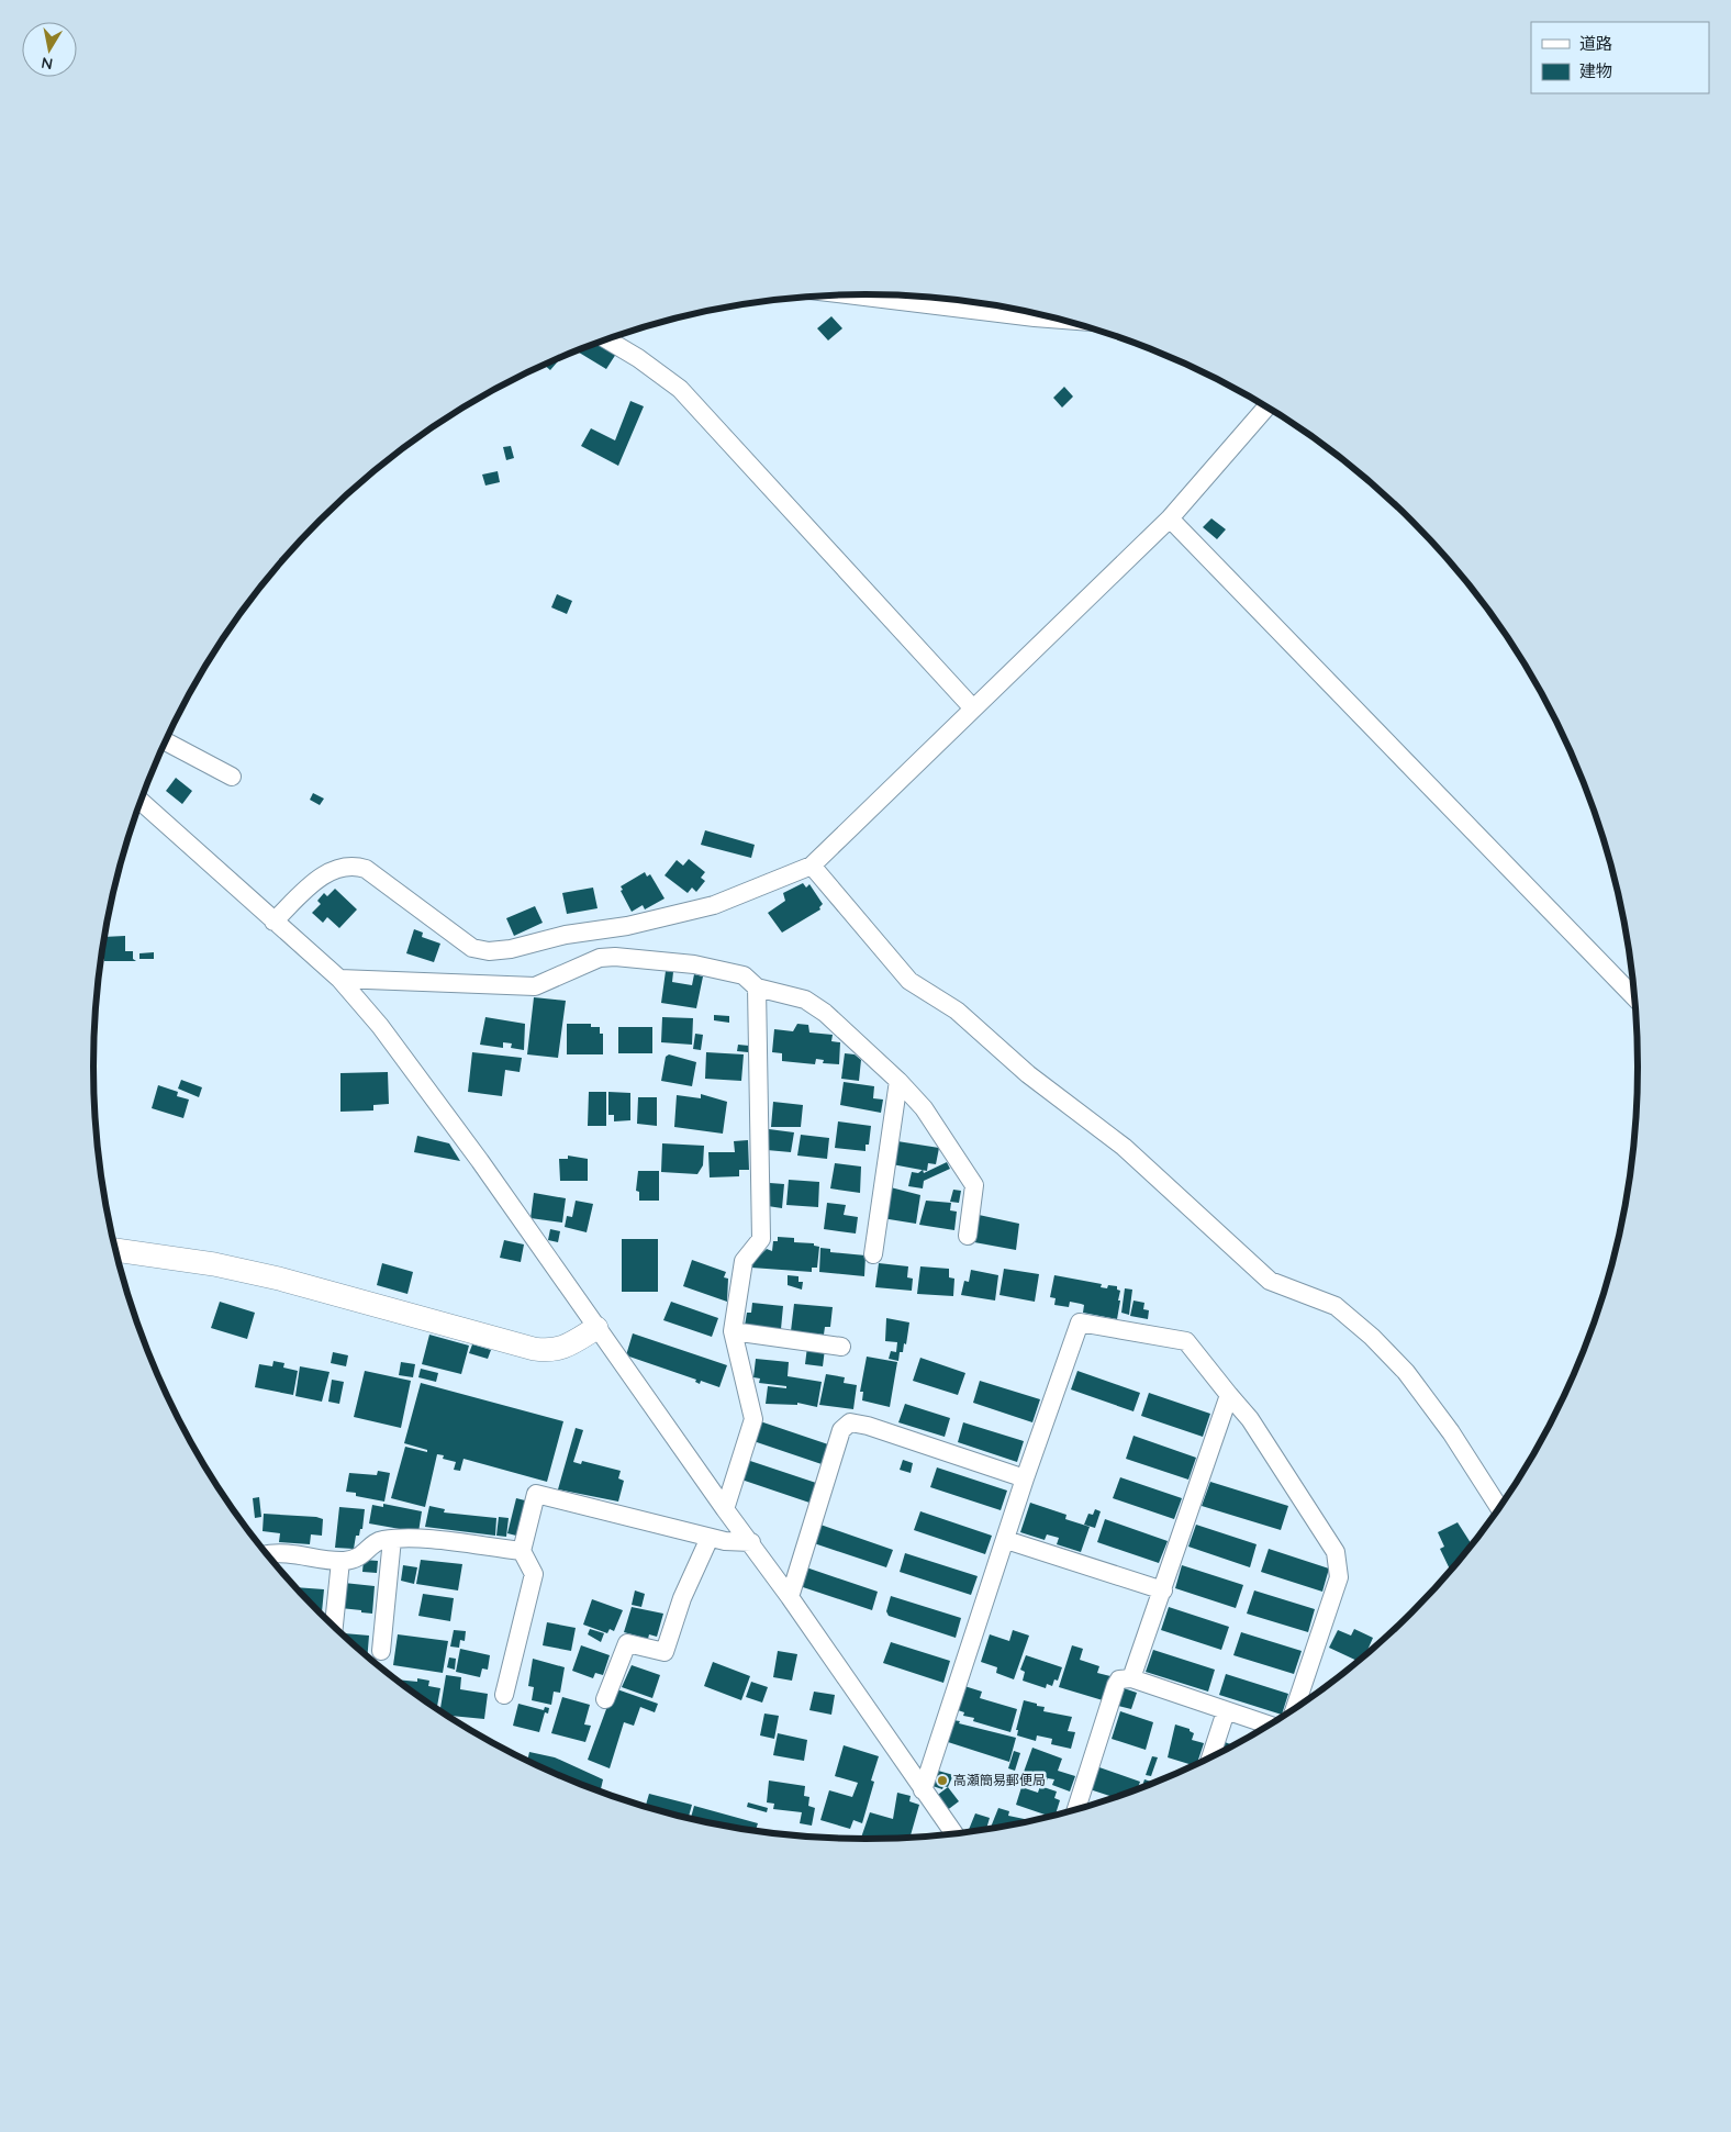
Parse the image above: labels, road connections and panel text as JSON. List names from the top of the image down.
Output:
{
  "places": ["高瀬簡易郵便局"],
  "legend": ["道路", "建物"],
  "north": "bottom"
}
